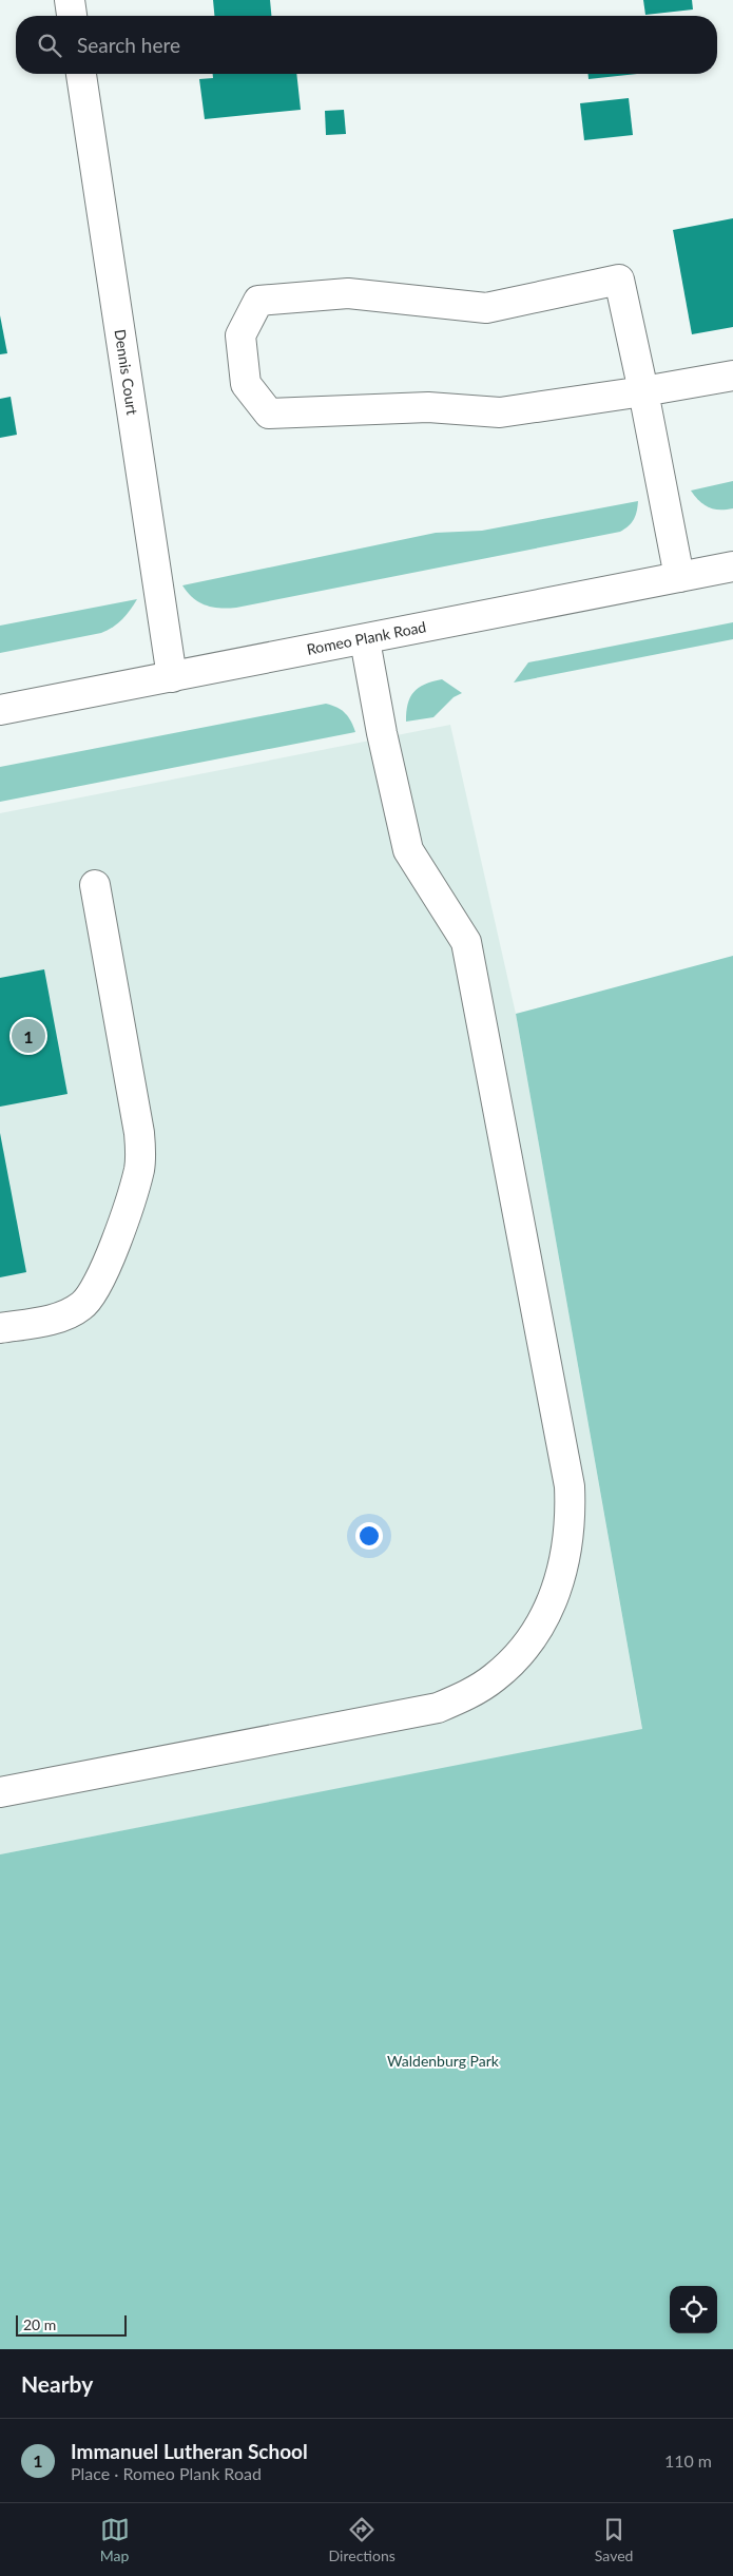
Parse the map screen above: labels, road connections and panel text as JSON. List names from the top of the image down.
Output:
{
  "streets": {
    "main road": ["Dennis Court", "Romeo Plank Road"]
  },
  "crossings": [
    ["Dennis Court", "Romeo Plank Road"]
  ],
  "parks": ["Waldenburg Park"],
  "scale_bar": "20 m",
  "page": {
    "search": "Search here",
    "pins": "1",
    "scale": "20 m",
    "heading": "Nearby",
    "list": [
      {
        "mark": "1",
        "name": "Immanuel Lutheran School",
        "note": "Place · Romeo Plank Road",
        "value": "110 m"
      }
    ],
    "nav": ["Map", "Directions", "Saved"]
  }
}
